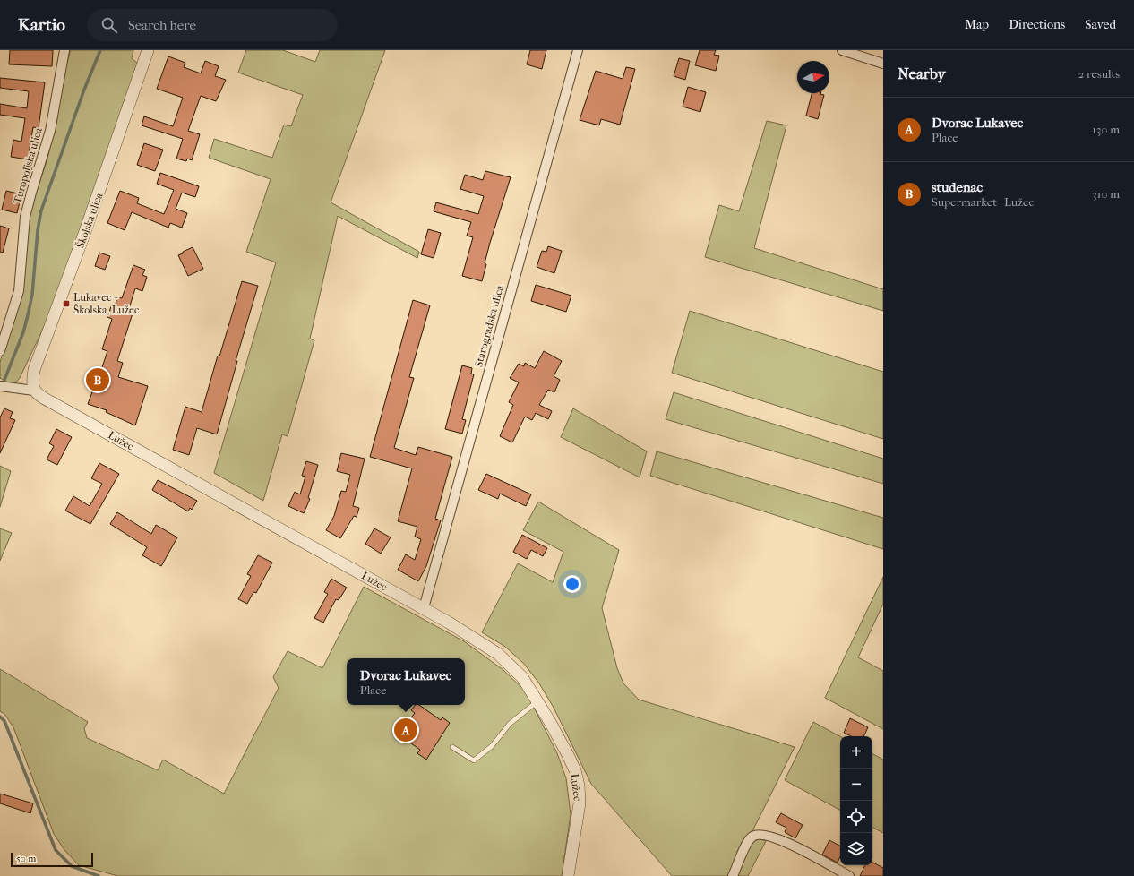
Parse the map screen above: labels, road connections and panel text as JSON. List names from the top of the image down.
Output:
{
  "streets": {
    "street": [
      "Turopoljska ulica",
      "Školska ulica",
      "Starogradska ulica",
      "Lužec"
    ]
  },
  "crossings": [
    ["Školska ulica", "Lužec"],
    ["Starogradska ulica", "Lužec"]
  ],
  "places": {
    "transit": ["Lukavec - Školska, Lužec"]
  },
  "scale_bar": "50 m",
  "north": "right",
  "page": {
    "header": "Kartio",
    "search": "Search here",
    "nav": ["Map", "Directions", "Saved"],
    "heading": ["Nearby", "2 results"],
    "list": [
      {
        "mark": "A",
        "name": "Dvorac Lukavec",
        "note": "Place",
        "value": "130 m"
      },
      {
        "mark": "B",
        "name": "studenac",
        "note": "Supermarket · Lužec",
        "value": "310 m"
      }
    ],
    "pins": ["B", "A"],
    "popup": ["Dvorac Lukavec", "Place"],
    "map_buttons": ["+", "−"],
    "scale": "50 m"
  }
}
